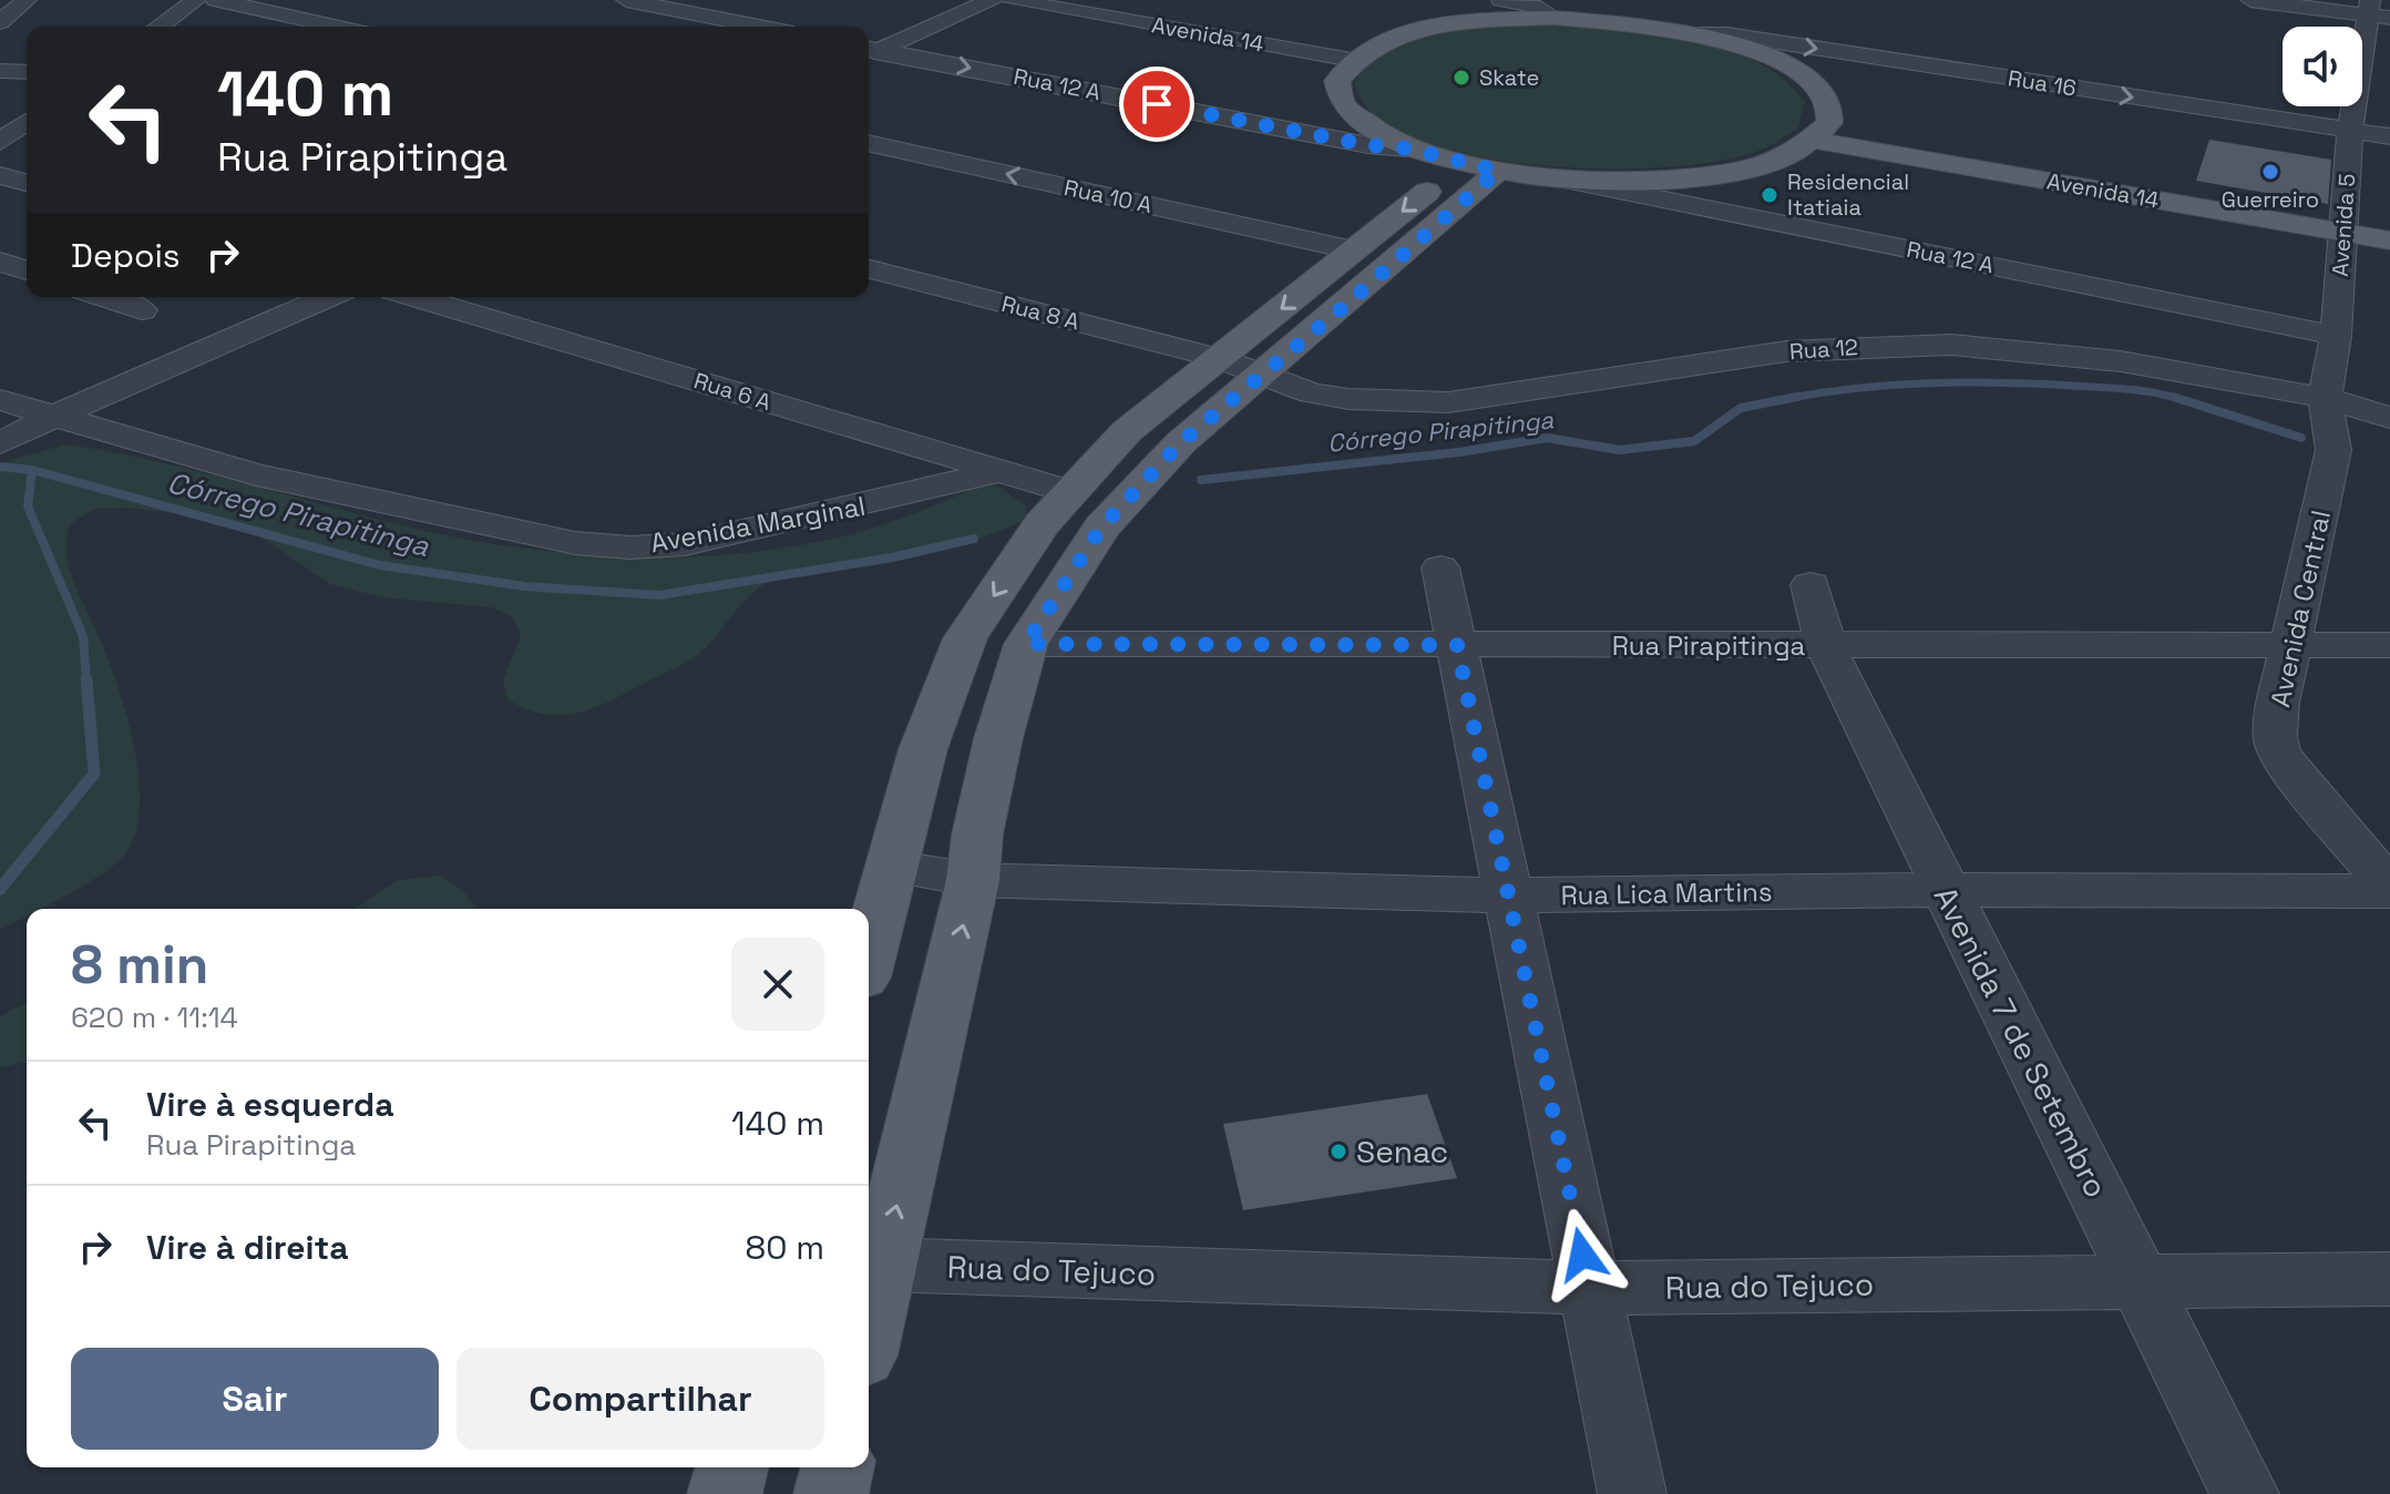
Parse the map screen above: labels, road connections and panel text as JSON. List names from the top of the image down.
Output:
{
  "streets": {
    "main road": ["Avenida 14"],
    "street": [
      "Rua 16",
      "Rua 12 A",
      "Rua 10 A",
      "Avenida 5",
      "Rua 8 A",
      "Rua 12",
      "Rua 6 A",
      "Avenida Marginal",
      "Avenida Central",
      "Rua Pirapitinga",
      "Rua Lica Martins",
      "Avenida 7 de Setembro",
      "Rua do Tejuco"
    ]
  },
  "crossings": [
    ["Avenida 14", "Avenida 5"],
    ["Rua 16", "Avenida 5"],
    ["Rua 12 A", "Avenida 5"],
    ["Avenida 5", "Rua 12"],
    ["Avenida 5", "Avenida Central"],
    ["Rua 8 A", "Rua 12"],
    ["Rua 6 A", "Avenida Marginal"],
    ["Avenida Central", "Rua Pirapitinga"],
    ["Avenida Central", "Rua Lica Martins"],
    ["Rua Pirapitinga", "Avenida 7 de Setembro"],
    ["Rua Lica Martins", "Avenida 7 de Setembro"],
    ["Avenida 7 de Setembro", "Rua do Tejuco"]
  ],
  "one_way": ["Rua 16", "Rua 12 A", "Rua 10 A"],
  "water": ["Córrego Pirapitinga"],
  "places": [
    "Skate",
    "Guerreiro",
    "Residencial Itatiaia",
    "Senac"
  ],
  "page": {
    "turn": ["140 m", "Rua Pirapitinga"],
    "then": "Depois",
    "heading": ["8 min", "620 m · 11:14"],
    "list": [
      {
        "name": "Vire à esquerda",
        "note": "Rua Pirapitinga",
        "value": "140 m"
      },
      {
        "name": "Vire à direita",
        "value": "80 m"
      }
    ],
    "buttons": ["Sair", "Compartilhar"]
  }
}
